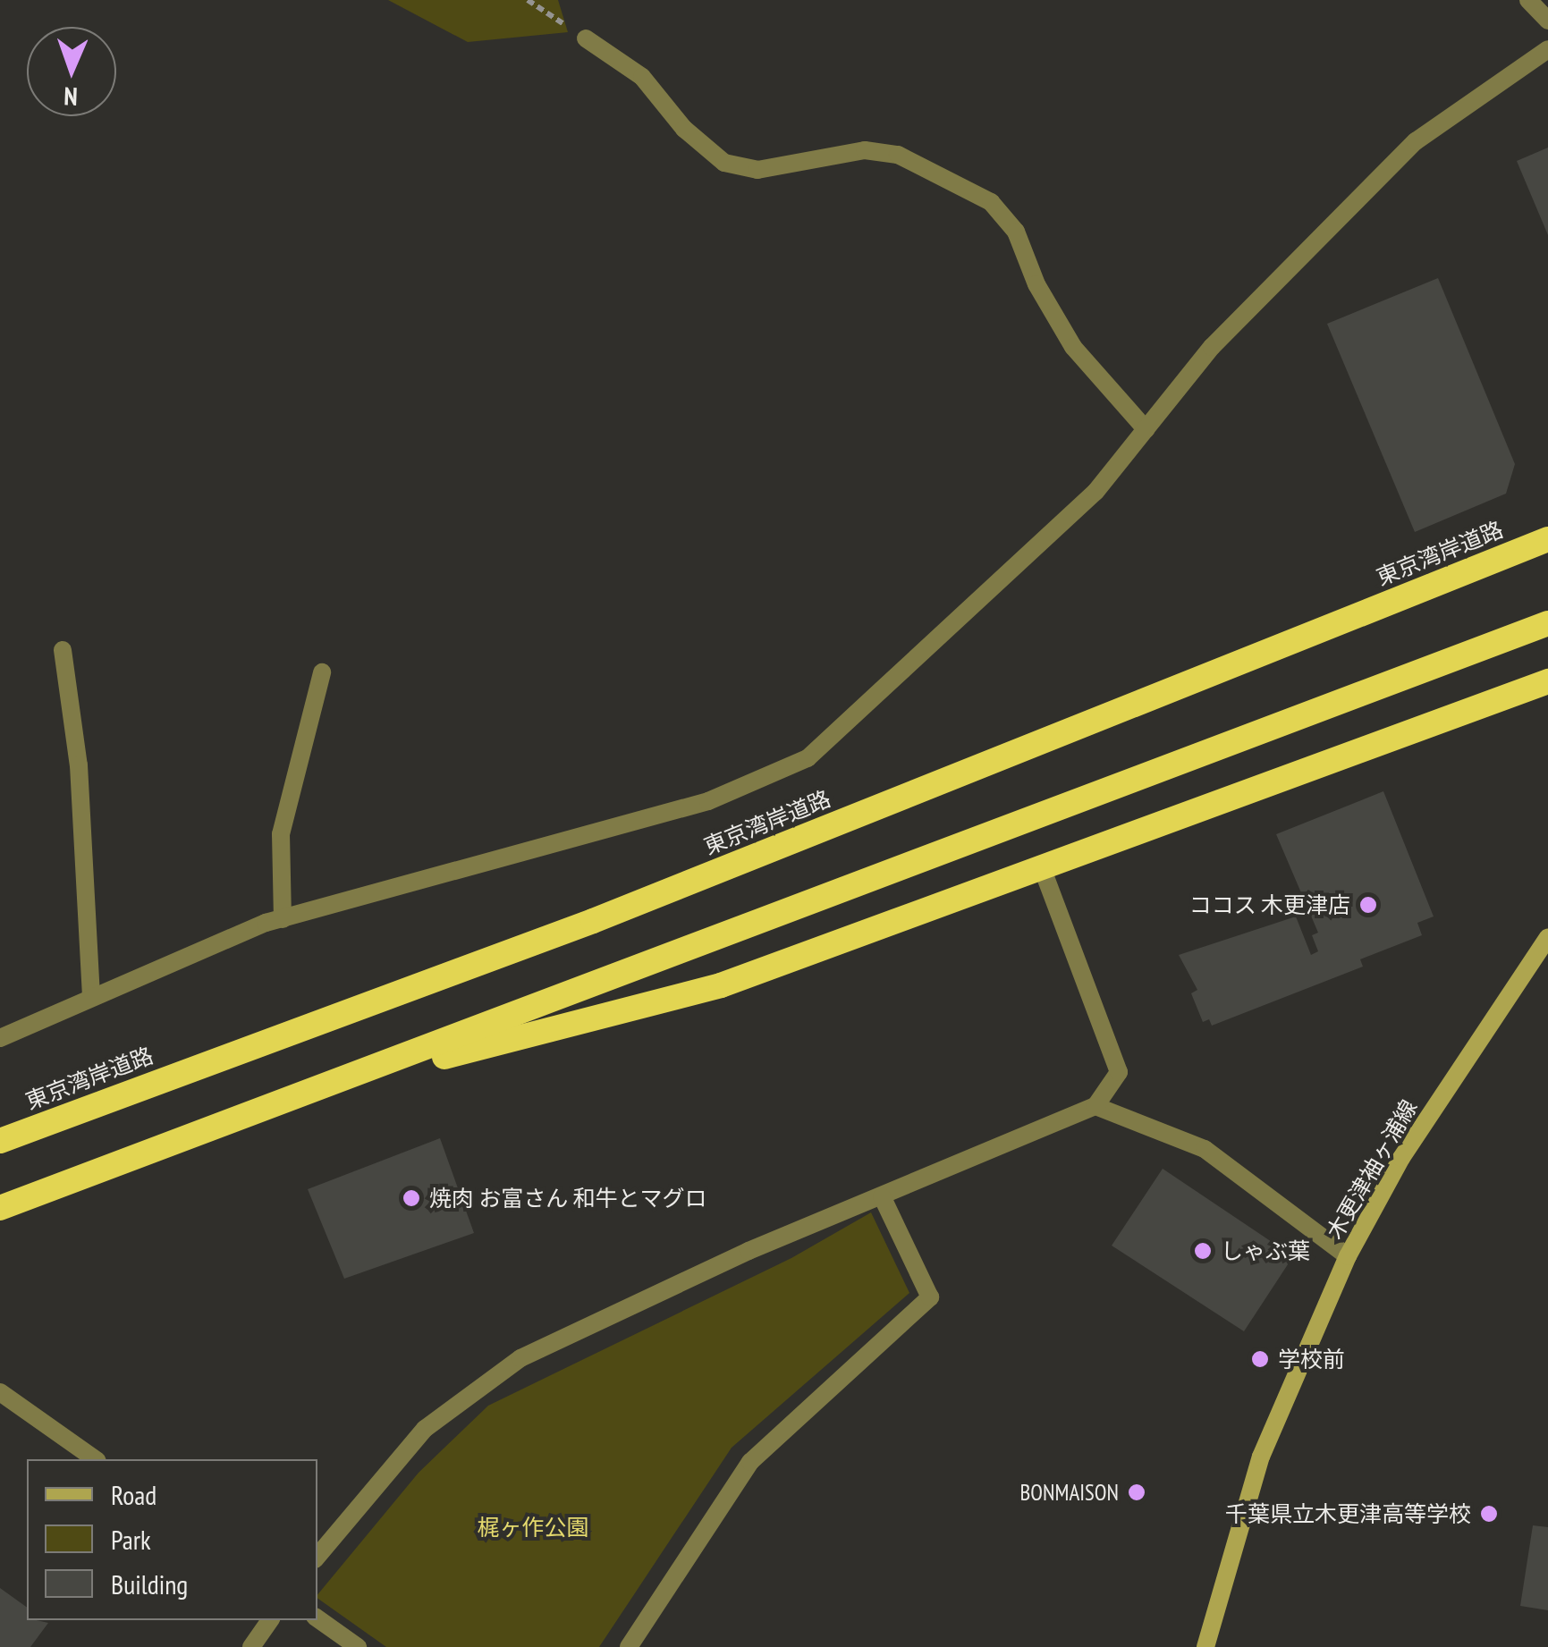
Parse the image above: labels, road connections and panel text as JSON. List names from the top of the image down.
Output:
{
  "streets": {
    "highway": ["東京湾岸道路"],
    "main road": ["木更津袖ヶ浦線"]
  },
  "parks": ["梶ヶ作公園"],
  "places": [
    "ココス 木更津店",
    "焼肉 お富さん 和牛とマグロ",
    "しゃぶ葉",
    "学校前",
    "BONMAISON",
    "千葉県立木更津高等学校"
  ],
  "legend": ["Road", "Park", "Building"],
  "north": "bottom"
}
